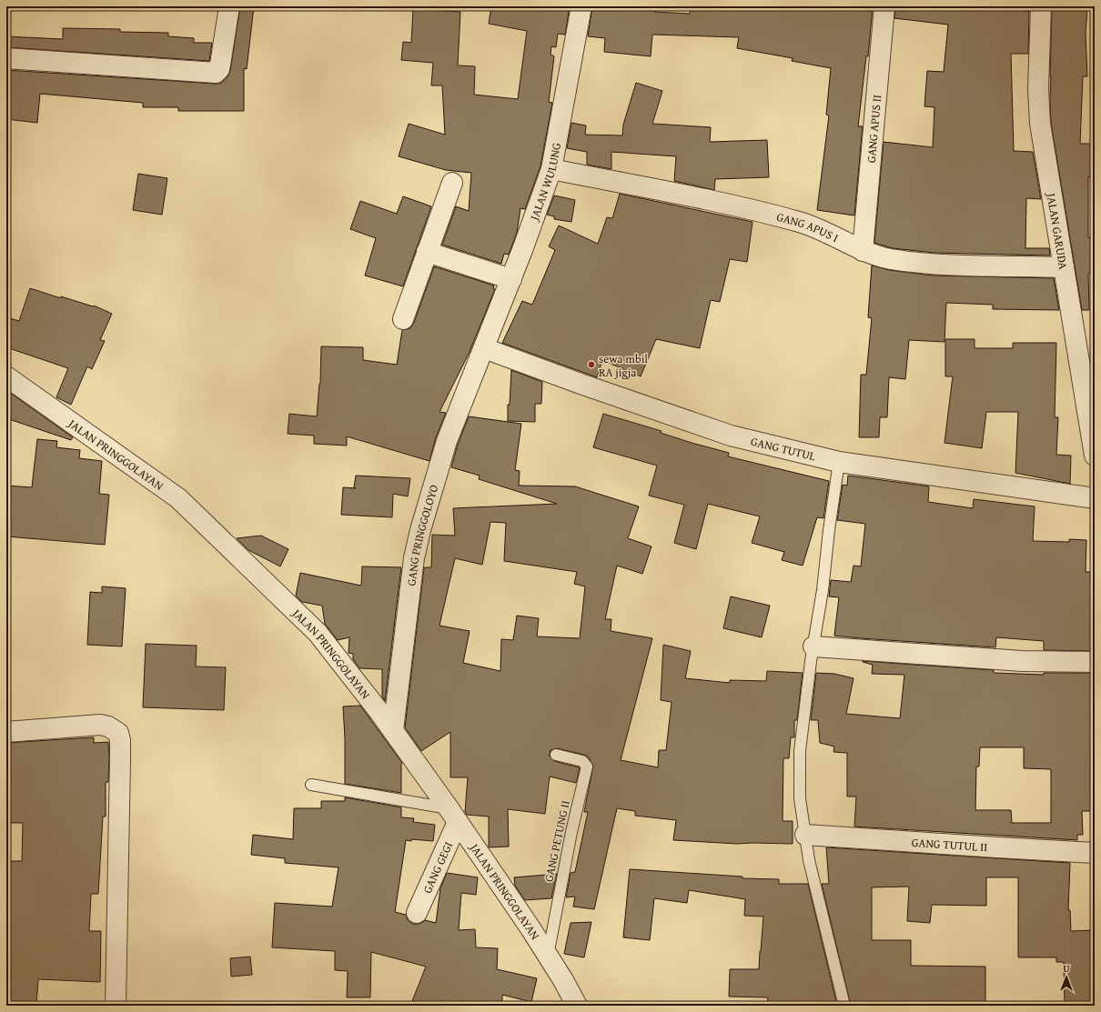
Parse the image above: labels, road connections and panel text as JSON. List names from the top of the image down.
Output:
{
  "streets": {
    "street": [
      "GANG APUS II",
      "JALAN WULUNG",
      "GANG APUS I",
      "JALAN GARUDA",
      "GANG TUTUL",
      "JALAN PRINGGOLAYAN",
      "GANG PRINGGOLOYO",
      "GANG TUTUL II",
      "GANG GEGI"
    ],
    "lane": ["GANG PETUNG II"]
  },
  "crossings": [
    ["GANG APUS II", "GANG APUS I"],
    ["JALAN WULUNG", "GANG APUS I"],
    ["JALAN WULUNG", "GANG TUTUL"],
    ["JALAN WULUNG", "GANG PRINGGOLOYO"],
    ["GANG APUS I", "JALAN GARUDA"],
    ["GANG TUTUL", "GANG PRINGGOLOYO"],
    ["JALAN PRINGGOLAYAN", "GANG PRINGGOLOYO"],
    ["JALAN PRINGGOLAYAN", "GANG PETUNG II"],
    ["JALAN PRINGGOLAYAN", "GANG GEGI"]
  ],
  "places": ["sewa mbil RA jigja"],
  "north": "top"
}
